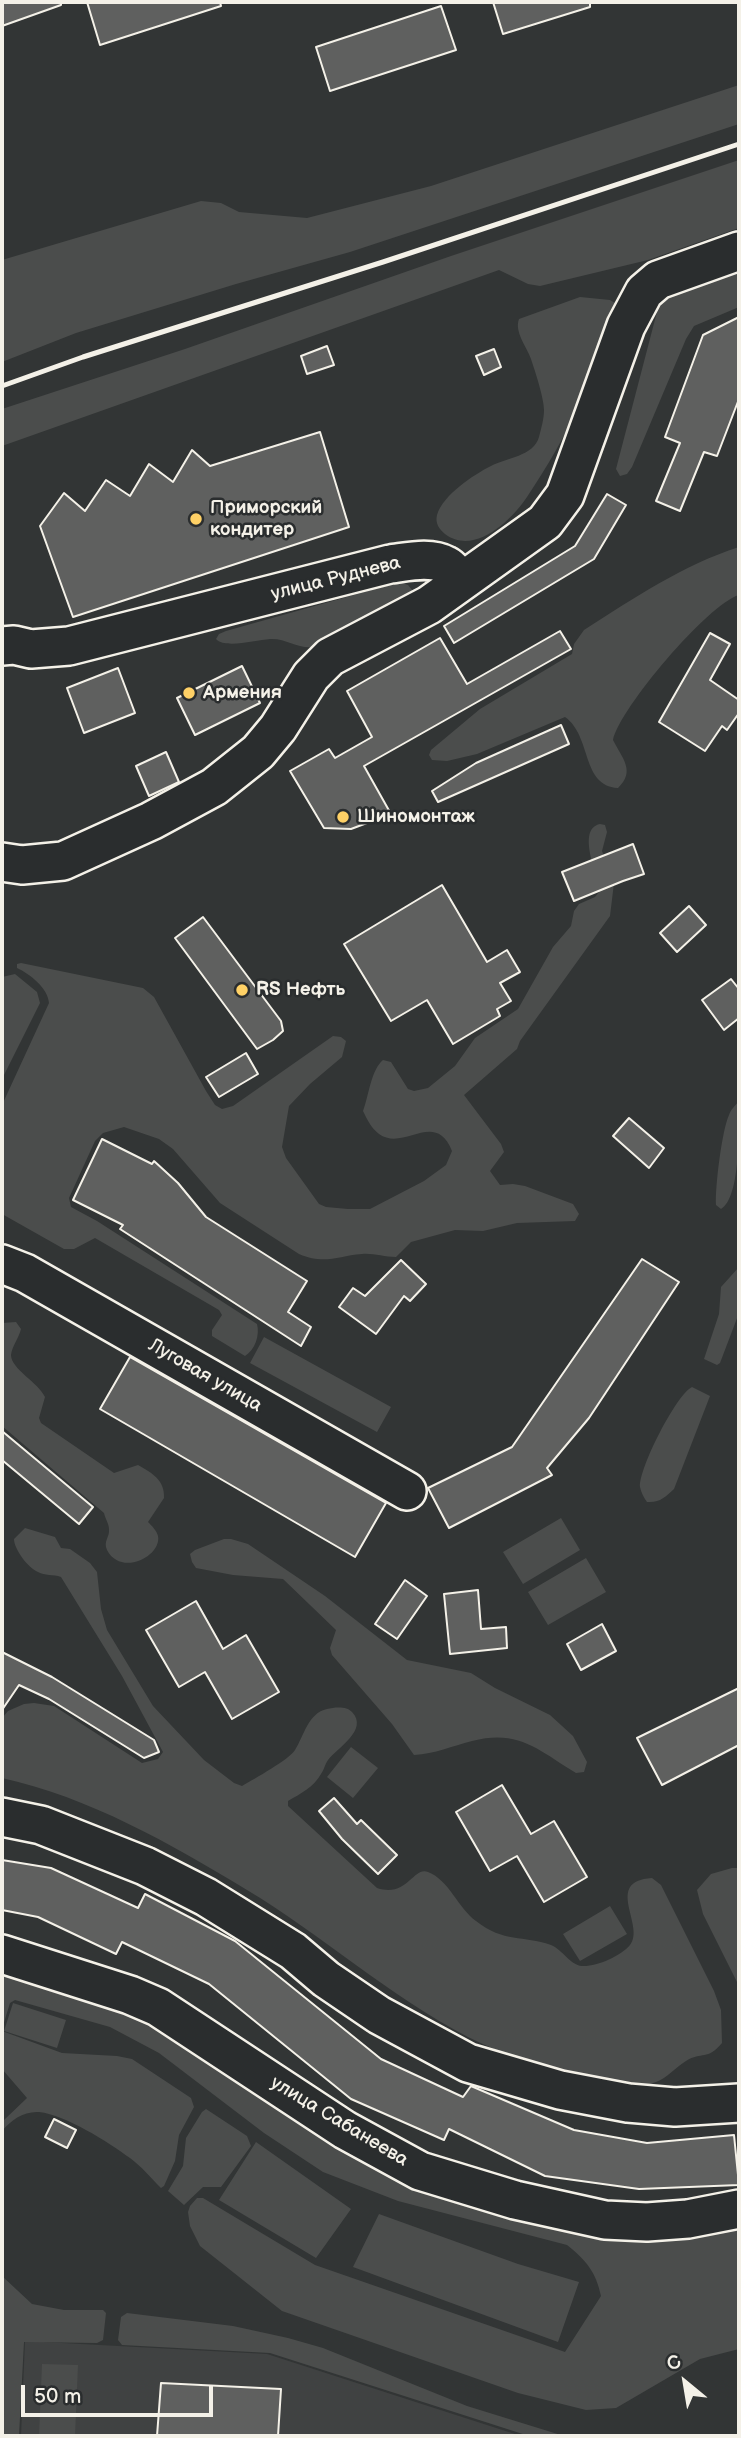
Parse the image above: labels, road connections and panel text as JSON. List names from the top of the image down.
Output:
{
  "streets": {
    "street": ["улица Руднева", "Луговая улица", "улица Сабанеева"]
  },
  "places": [
    "Приморский кондитер",
    "Армения",
    "Шиномонтаж",
    "RS Нефть"
  ],
  "scale_bar": "50 m",
  "north": "top left"
}
